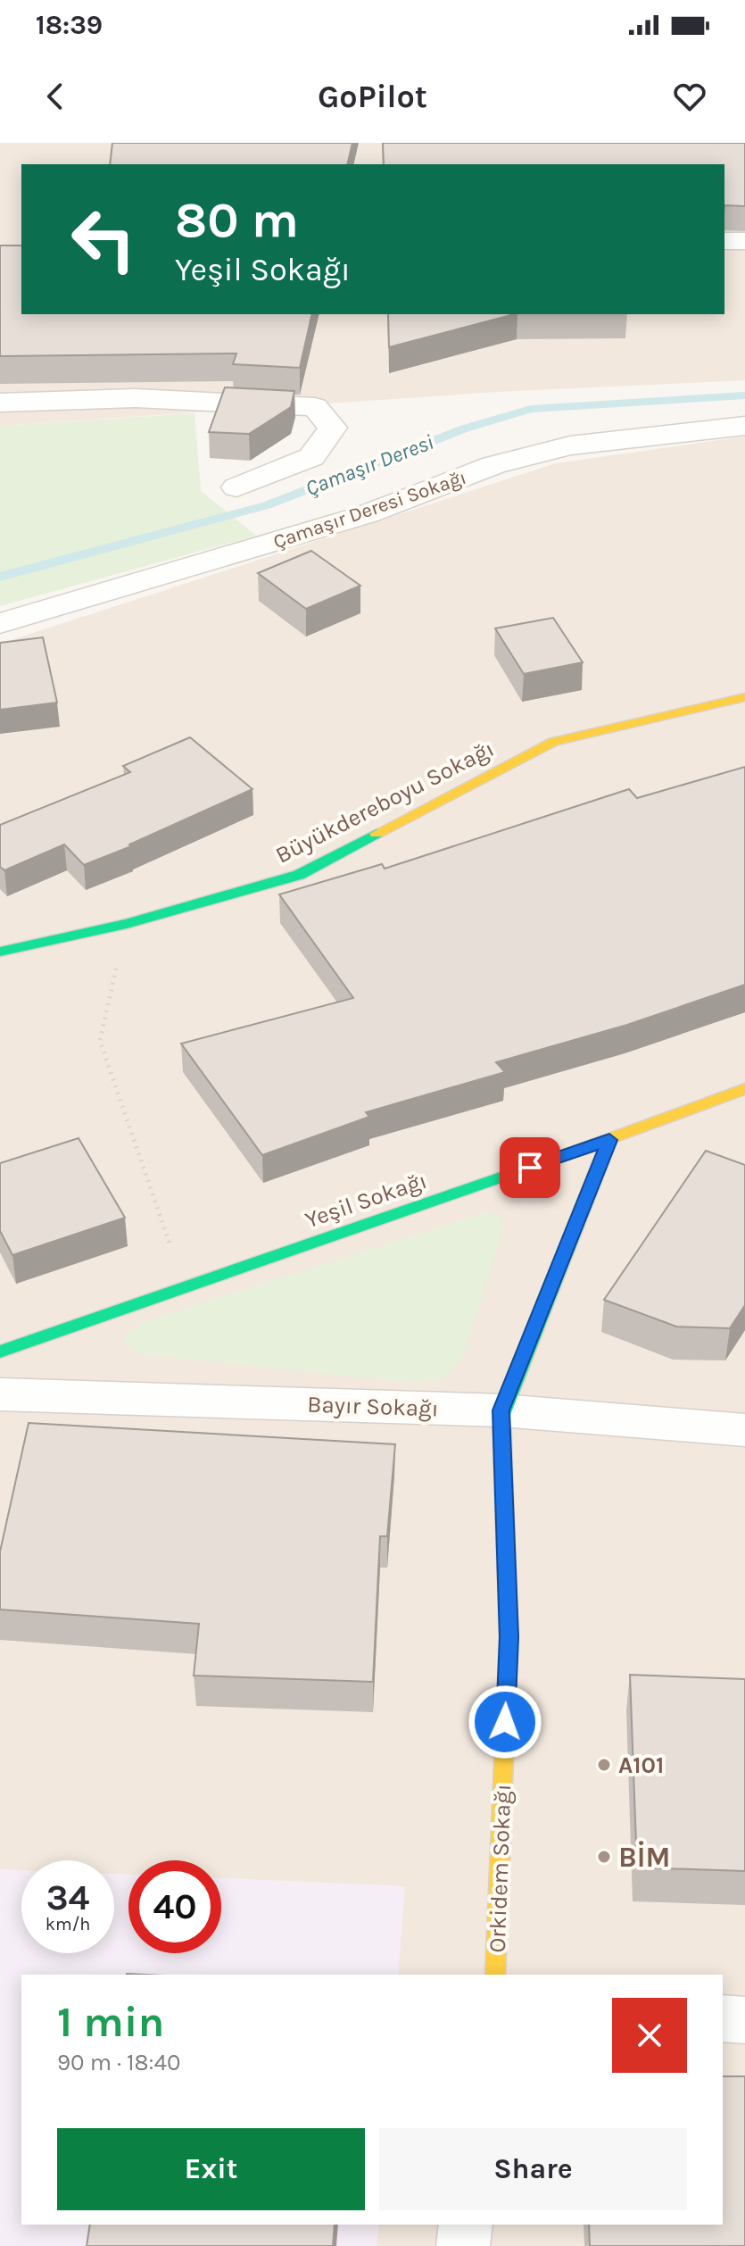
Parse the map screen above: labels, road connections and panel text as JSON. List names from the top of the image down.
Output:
{
  "streets": {
    "street": [
      "Çamaşır Deresi Sokağı",
      "Büyükdereboyu Sokağı",
      "Yeşil Sokağı",
      "Bayır Sokağı",
      "Orkidem Sokağı"
    ]
  },
  "crossings": [
    ["Yeşil Sokağı", "Orkidem Sokağı"],
    ["Bayır Sokağı", "Orkidem Sokağı"]
  ],
  "water": ["Çamaşır Deresi"],
  "places": ["A101", "BİM"],
  "page": {
    "status": "18:39",
    "header": "GoPilot",
    "turn": ["80 m", "Yeşil Sokağı"],
    "speed": "34 km/h",
    "limit": "40",
    "heading": ["1 min", "90 m · 18:40"],
    "buttons": ["Exit", "Share"]
  }
}
